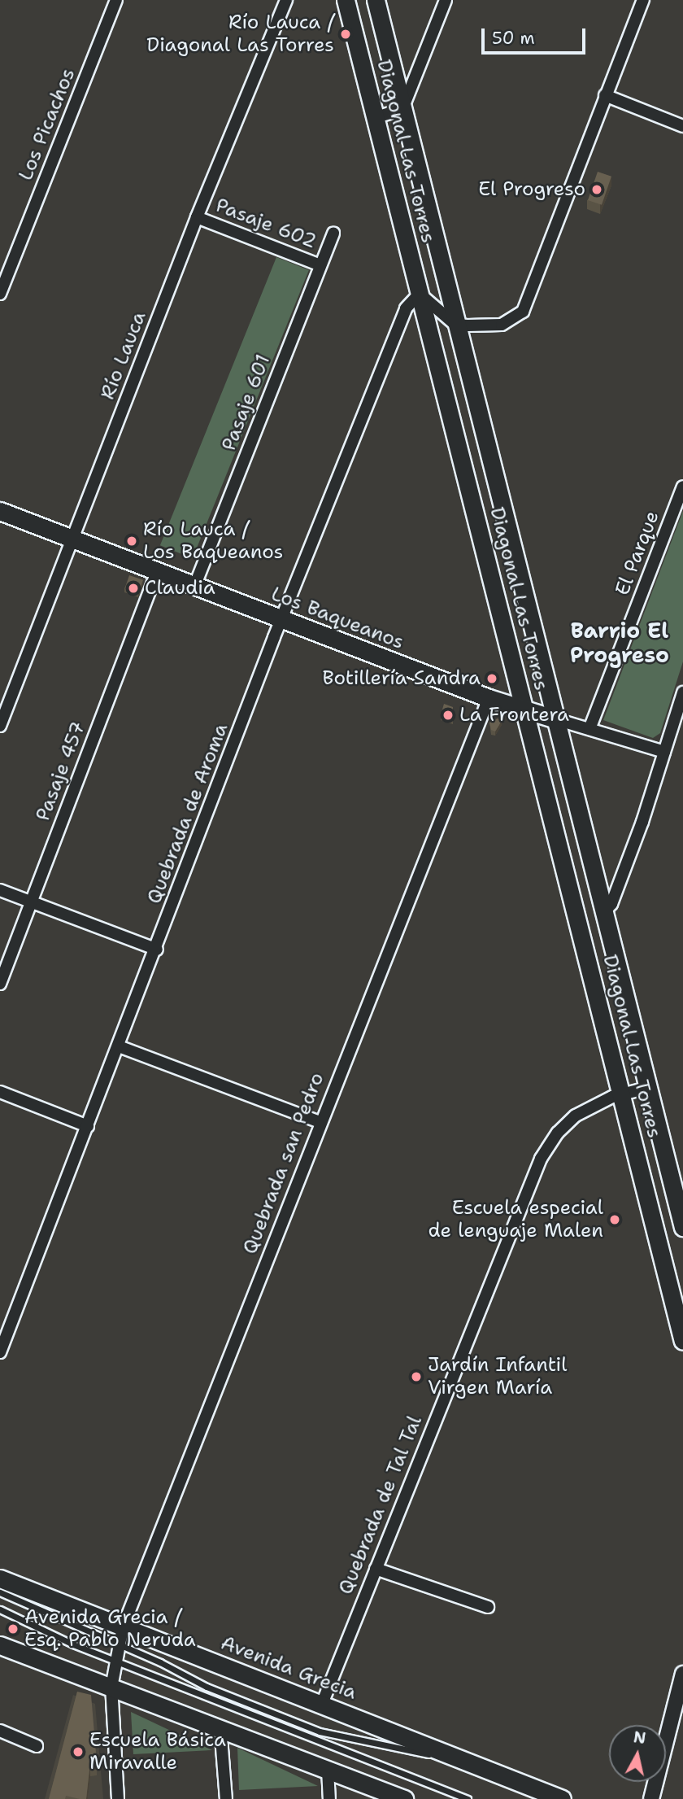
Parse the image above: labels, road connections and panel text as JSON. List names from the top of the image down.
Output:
{
  "streets": {
    "main road": ["Diagonal Las Torres", "Los Baqueanos", "Avenida Grecia"],
    "street": [
      "Los Picachos",
      "Pasaje 602",
      "Río Lauca",
      "Pasaje 601",
      "El Parque",
      "Pasaje 457",
      "Quebrada de Aroma",
      "Quebrada san Pedro",
      "Quebrada de Tal Tal"
    ]
  },
  "crossings": [
    ["Diagonal Las Torres", "Los Baqueanos"],
    ["Diagonal Las Torres", "Quebrada de Aroma"],
    ["Diagonal Las Torres", "Quebrada de Tal Tal"],
    ["Pasaje 602", "Río Lauca"],
    ["Pasaje 602", "Pasaje 601"],
    ["Río Lauca", "Los Baqueanos"],
    ["Pasaje 601", "Los Baqueanos"],
    ["El Parque", "Los Baqueanos"],
    ["Los Baqueanos", "Pasaje 457"],
    ["Los Baqueanos", "Quebrada de Aroma"],
    ["Los Baqueanos", "Quebrada san Pedro"],
    ["Quebrada san Pedro", "Avenida Grecia"],
    ["Quebrada de Tal Tal", "Avenida Grecia"]
  ],
  "districts": ["Barrio El Progreso"],
  "places": [
    "Río Lauca / Diagonal Las Torres",
    "El Progreso",
    "Río Lauca / Los Baqueanos",
    "Claudia",
    "Botillería Sandra",
    "La Frontera",
    "Escuela especial de lenguaje Malen",
    "Jardín Infantil Virgen María",
    "Avenida Grecia / Esq. Pablo Neruda",
    "Escuela Básica Miravalle"
  ],
  "scale_bar": "50 m",
  "north": "top"
}
